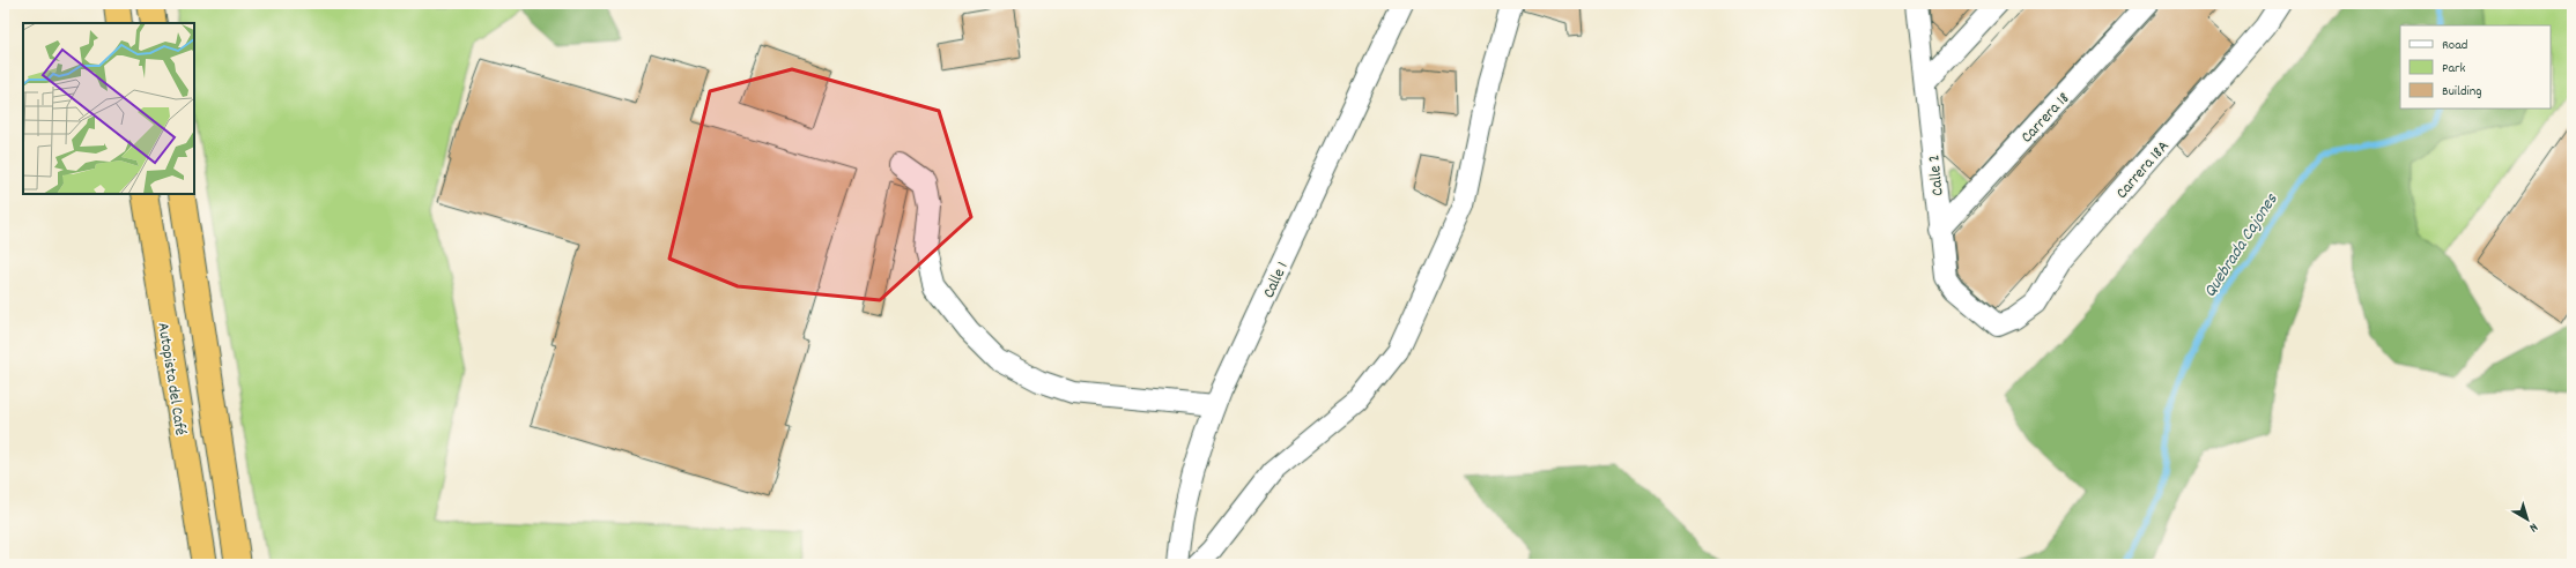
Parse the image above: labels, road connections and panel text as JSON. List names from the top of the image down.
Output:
{
  "streets": {
    "highway": ["Autopista del Café"],
    "street": [
      "Carrera 18",
      "Carrera 18A",
      "Calle 2",
      "Calle 1"
    ]
  },
  "crossings": [
    ["Carrera 18", "Calle 2"],
    ["Carrera 18A", "Calle 2"]
  ],
  "water": ["Quebrada Cajones"],
  "legend": ["Road", "Park", "Building"],
  "north": "bottom right"
}
